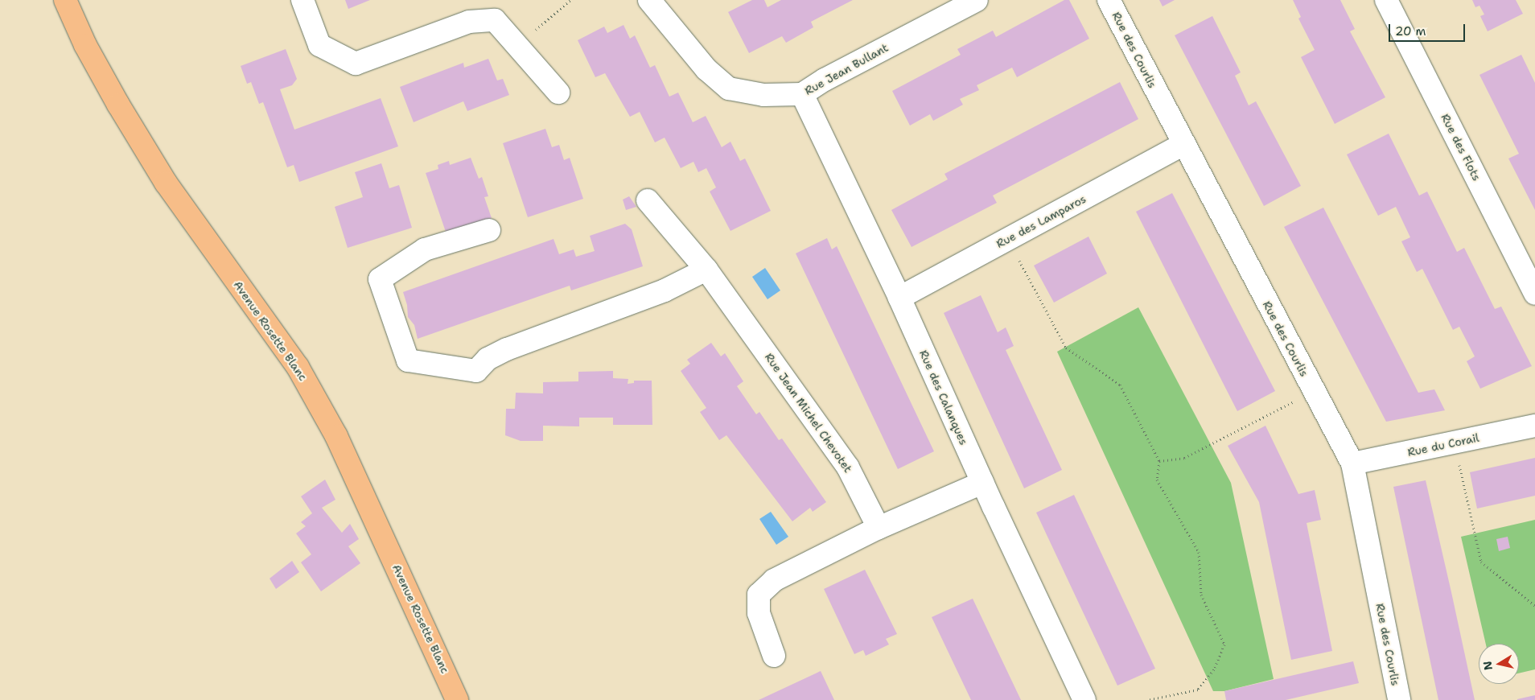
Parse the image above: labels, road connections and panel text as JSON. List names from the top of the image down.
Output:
{
  "streets": {
    "main road": ["Avenue Rosette Blanc"],
    "street": [
      "Rue des Courlis",
      "Rue Jean Bullant",
      "Rue des Flots",
      "Rue des Lamparos",
      "Rue des Calanques",
      "Rue Jean Michel Chevotet",
      "Rue du Corail"
    ]
  },
  "crossings": [
    ["Rue des Courlis", "Rue des Lamparos"],
    ["Rue des Courlis", "Rue du Corail"],
    ["Rue Jean Bullant", "Rue des Calanques"],
    ["Rue des Lamparos", "Rue des Calanques"]
  ],
  "scale_bar": "20 m",
  "north": "left"
}
